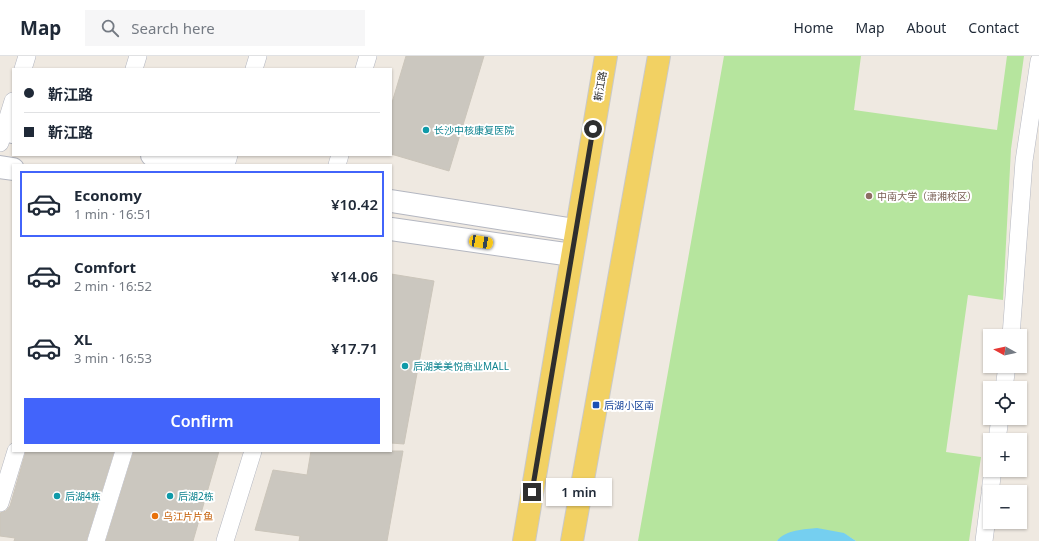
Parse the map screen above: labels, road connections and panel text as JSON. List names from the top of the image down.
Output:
{
  "streets": {
    "main road": ["靳江路"]
  },
  "places": {
    "other": [
      "长沙中核康复医院",
      "中南大学（潇湘校区）",
      "后湖美美悦商业MALL",
      "后湖4栋",
      "后湖2栋",
      "乌江片片鱼"
    ],
    "transit": ["后湖小区南"]
  },
  "north": "left",
  "page": {
    "header": "Map",
    "search": "Search here",
    "nav": [
      "Home",
      "Map",
      "About",
      "Contact"
    ],
    "banner": ["靳江路", "靳江路"],
    "list": [
      {
        "name": "Economy",
        "note": "1 min · 16:51",
        "value": "¥10.42"
      },
      {
        "name": "Comfort",
        "note": "2 min · 16:52",
        "value": "¥14.06"
      },
      {
        "name": "XL",
        "note": "3 min · 16:53",
        "value": "¥17.71"
      }
    ],
    "map_buttons": ["+", "−"],
    "buttons": "Confirm",
    "bubble": "1 min"
  }
}
